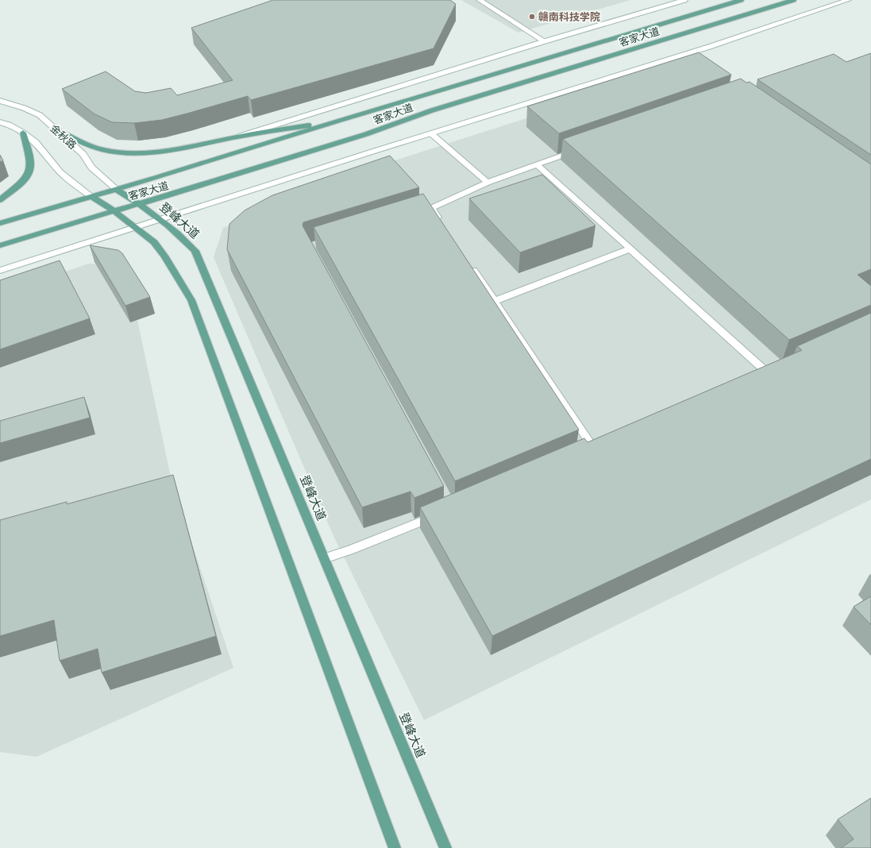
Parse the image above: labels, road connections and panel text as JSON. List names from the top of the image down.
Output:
{
  "streets": {
    "main road": ["客家大道", "登峰大道"],
    "street": ["金秋路"]
  },
  "crossings": [
    ["客家大道", "金秋路"],
    ["客家大道", "登峰大道"],
    ["金秋路", "登峰大道"]
  ],
  "places": ["赣南科技学院"]
}
